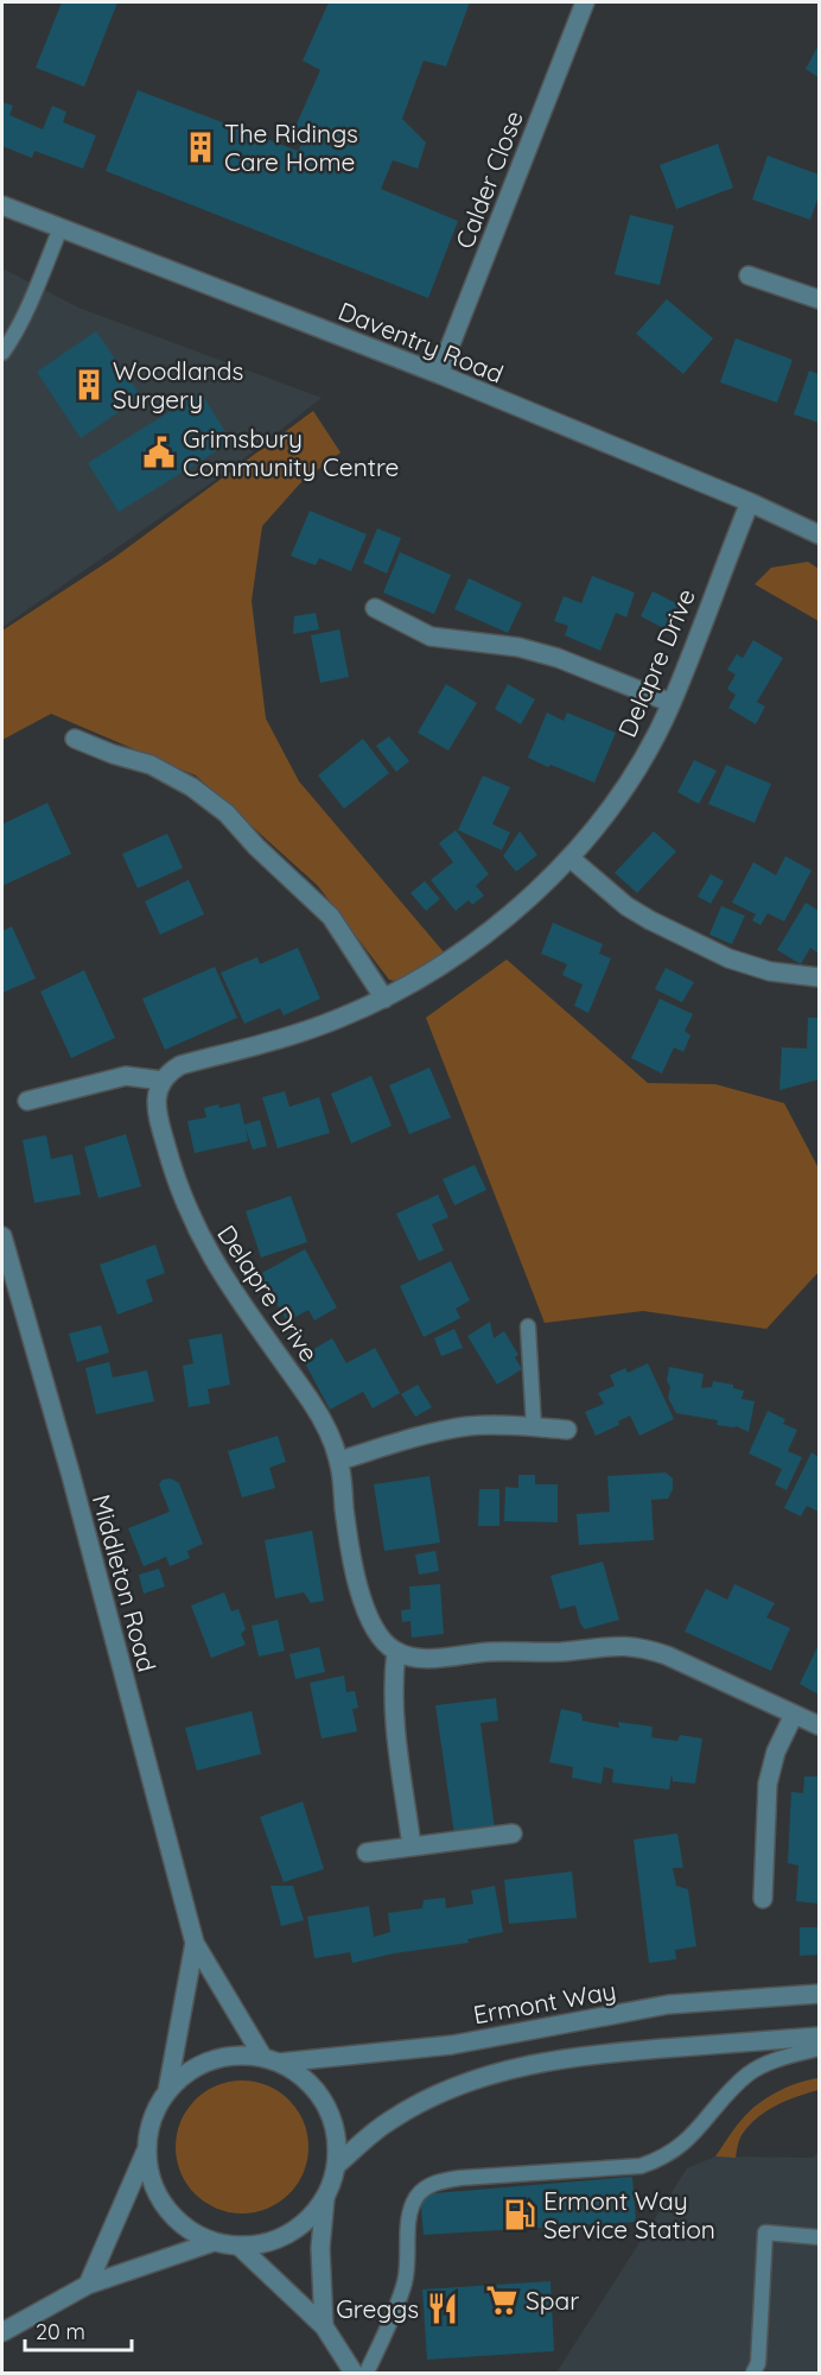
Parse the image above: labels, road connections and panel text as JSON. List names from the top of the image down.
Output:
{
  "streets": {
    "street": [
      "Calder Close",
      "Daventry Road",
      "Delapre Drive",
      "Middleton Road",
      "Ermont Way"
    ]
  },
  "crossings": [
    ["Calder Close", "Daventry Road"],
    ["Daventry Road", "Delapre Drive"],
    ["Middleton Road", "Ermont Way"]
  ],
  "places": {
    "building": ["The Ridings Care Home", "Woodlands Surgery"],
    "public building": ["Grimsbury Community Centre"],
    "fuel station": ["Ermont Way Service Station"],
    "supermarket": ["Spar"],
    "restaurant": ["Greggs"]
  },
  "scale_bar": "20 m"
}
